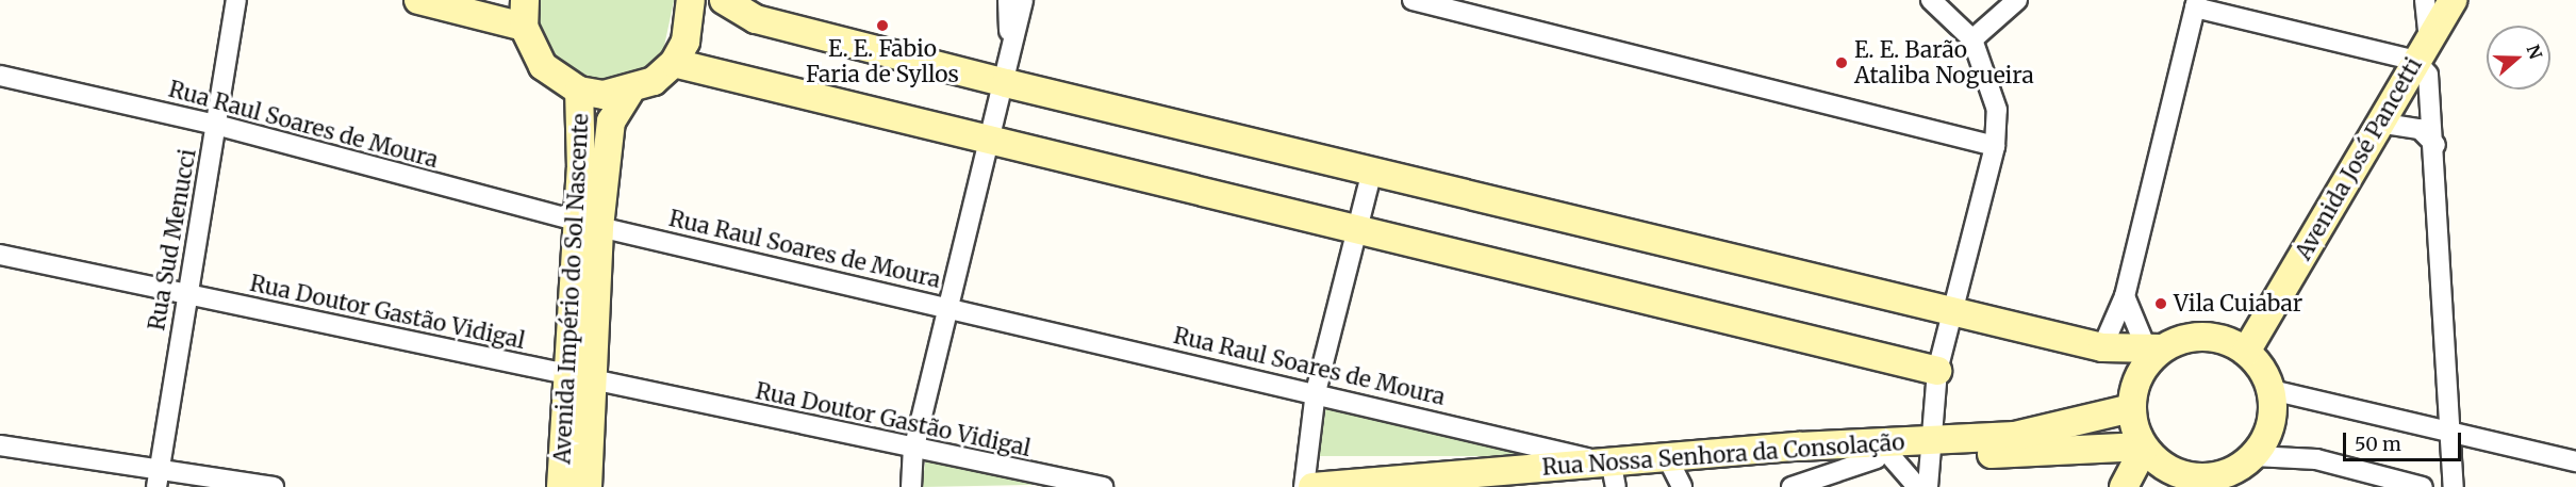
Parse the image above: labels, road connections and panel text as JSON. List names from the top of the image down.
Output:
{
  "streets": {
    "street": [
      "Rua Raul Soares de Moura",
      "Avenida José Pancetti",
      "Rua Sud Menucci",
      "Avenida Império do Sol Nascente",
      "Rua Doutor Gastão Vidigal",
      "Rua Nossa Senhora da Consolação"
    ]
  },
  "crossings": [
    ["Rua Raul Soares de Moura", "Rua Sud Menucci"],
    ["Rua Raul Soares de Moura", "Avenida Império do Sol Nascente"],
    ["Rua Raul Soares de Moura", "Rua Nossa Senhora da Consolação"],
    ["Avenida José Pancetti", "Rua Nossa Senhora da Consolação"],
    ["Rua Sud Menucci", "Rua Doutor Gastão Vidigal"],
    ["Avenida Império do Sol Nascente", "Rua Doutor Gastão Vidigal"]
  ],
  "places": ["E. E. Fabio Faria de Syllos", "E. E. Barão Ataliba Nogueira", "Vila Cuiabar"],
  "scale_bar": "50 m",
  "north": "right"
}
